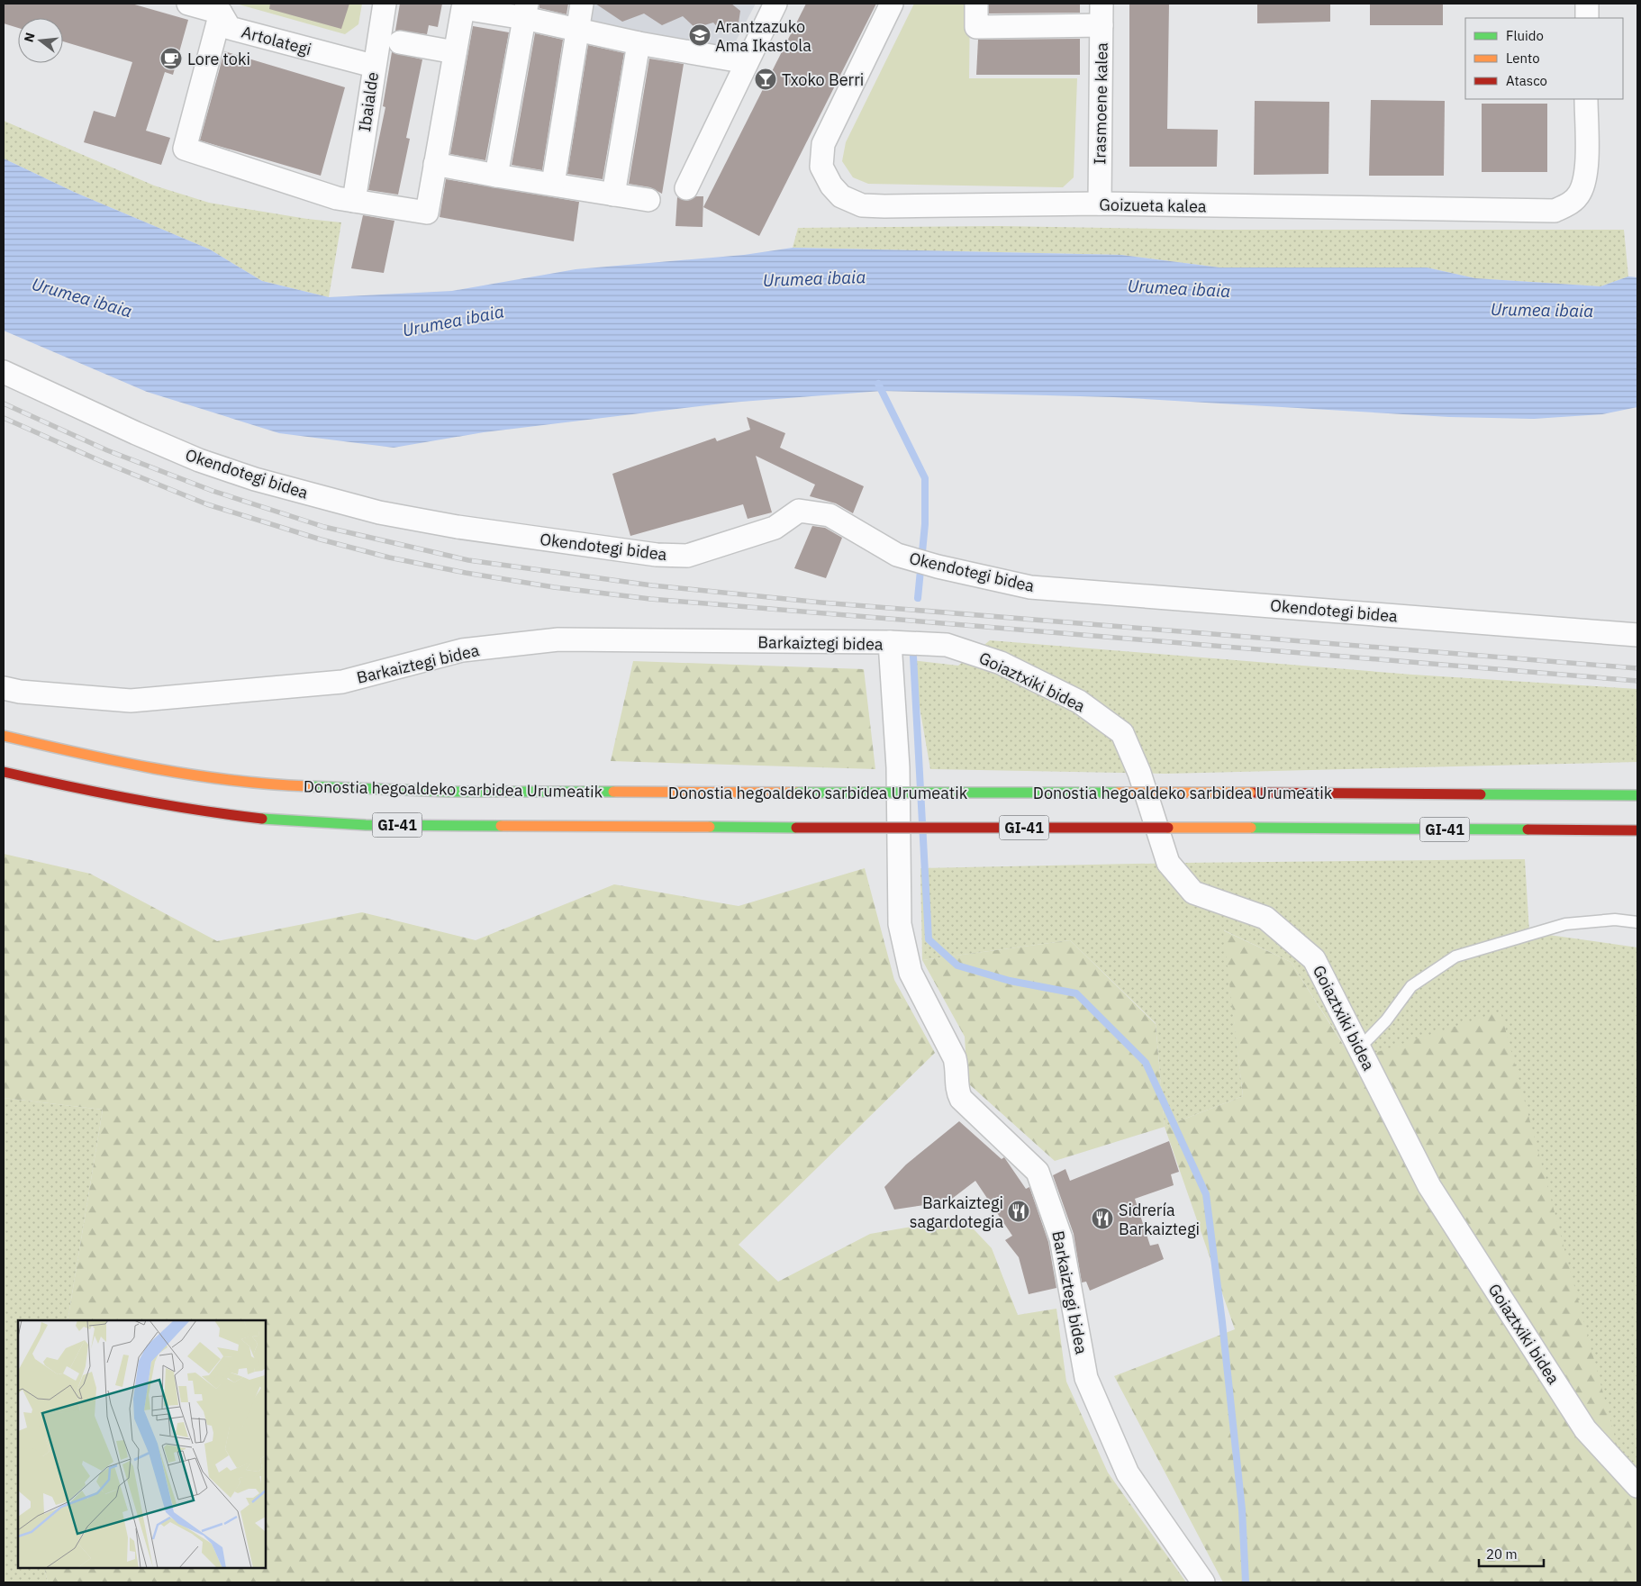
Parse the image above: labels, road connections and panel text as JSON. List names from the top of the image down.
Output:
{
  "streets": {
    "highway": ["Donostia hegoaldeko sarbidea Urumeatik", "GI-41"],
    "street": [
      "Artolategi",
      "Ibaialde",
      "Irasmoene kalea",
      "Goizueta kalea",
      "Okendotegi bidea",
      "Barkaiztegi bidea",
      "Goiaztxiki bidea"
    ]
  },
  "crossings": [
    ["Artolategi", "Ibaialde"],
    ["Irasmoene kalea", "Goizueta kalea"],
    ["Barkaiztegi bidea", "Goiaztxiki bidea"]
  ],
  "water": ["Urumea ibaia"],
  "places": {
    "school or university": ["Arantzazuko Ama Ikastola"],
    "cafe": ["Lore toki"],
    "bar": ["Txoko Berri"],
    "restaurant": ["Barkaiztegi sagardotegia", "Sidrería Barkaiztegi"]
  },
  "legend": ["Fluido", "Lento", "Atasco"],
  "scale_bar": "20 m",
  "north": "left"
}
